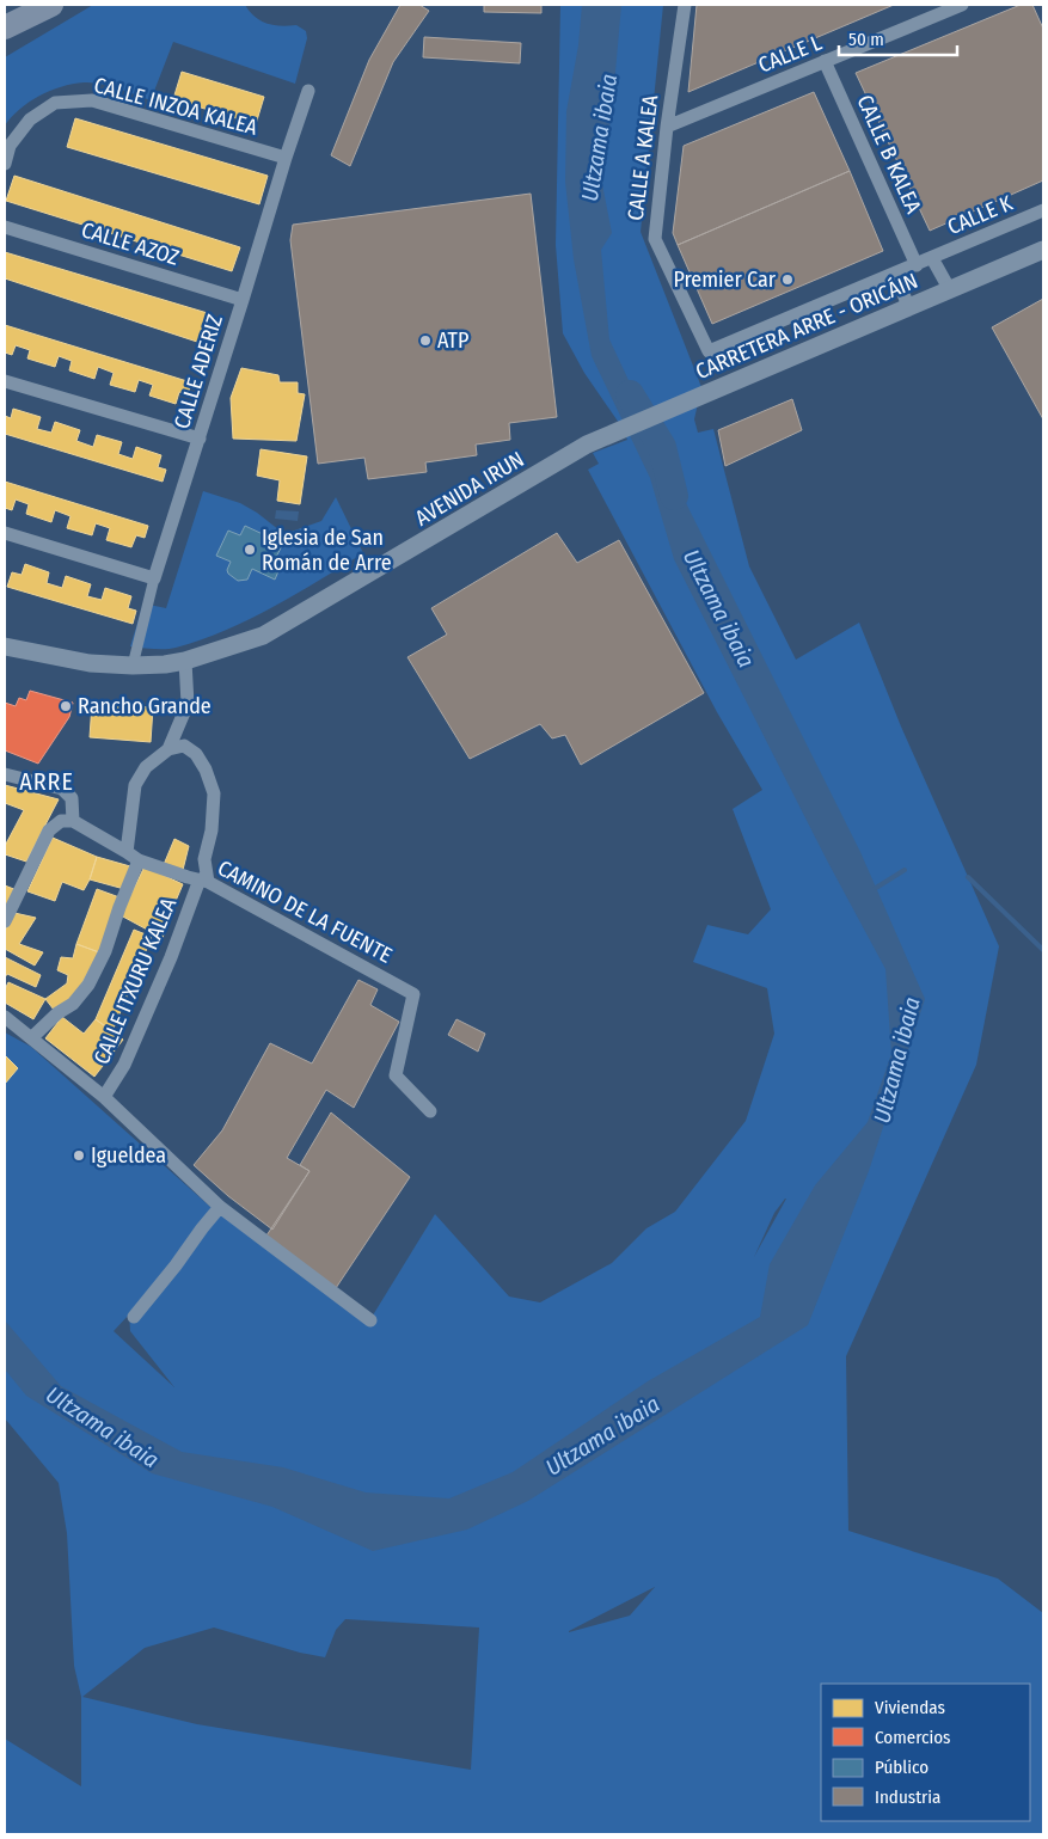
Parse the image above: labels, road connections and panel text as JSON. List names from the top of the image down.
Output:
{
  "streets": {
    "street": [
      "CALLE L",
      "CALLE INZOA KALEA",
      "CALLE B KALEA",
      "CALLE A KALEA",
      "CALLE K",
      "CALLE AZOZ",
      "CARRETERA ARRE - ORICÁIN",
      "CALLE ADERIZ",
      "AVENIDA IRUN",
      "CAMINO DE LA FUENTE",
      "CALLE ITXURU KALEA"
    ]
  },
  "crossings": [
    ["CALLE L", "CALLE B KALEA"],
    ["CALLE L", "CALLE A KALEA"],
    ["CALLE INZOA KALEA", "CALLE ADERIZ"],
    ["CALLE B KALEA", "CALLE K"],
    ["CALLE A KALEA", "CALLE K"],
    ["CALLE K", "CARRETERA ARRE - ORICÁIN"],
    ["CALLE AZOZ", "CALLE ADERIZ"],
    ["CARRETERA ARRE - ORICÁIN", "AVENIDA IRUN"],
    ["CALLE ADERIZ", "AVENIDA IRUN"],
    ["CAMINO DE LA FUENTE", "CALLE ITXURU KALEA"]
  ],
  "districts": ["ARRE"],
  "water": ["Ultzama ibaia"],
  "places": [
    "Premier Car",
    "ATP",
    "Iglesia de San Román de Arre",
    "Rancho Grande",
    "Igueldea"
  ],
  "legend": [
    "Viviendas",
    "Comercios",
    "Público",
    "Industria"
  ],
  "scale_bar": "50 m"
}
